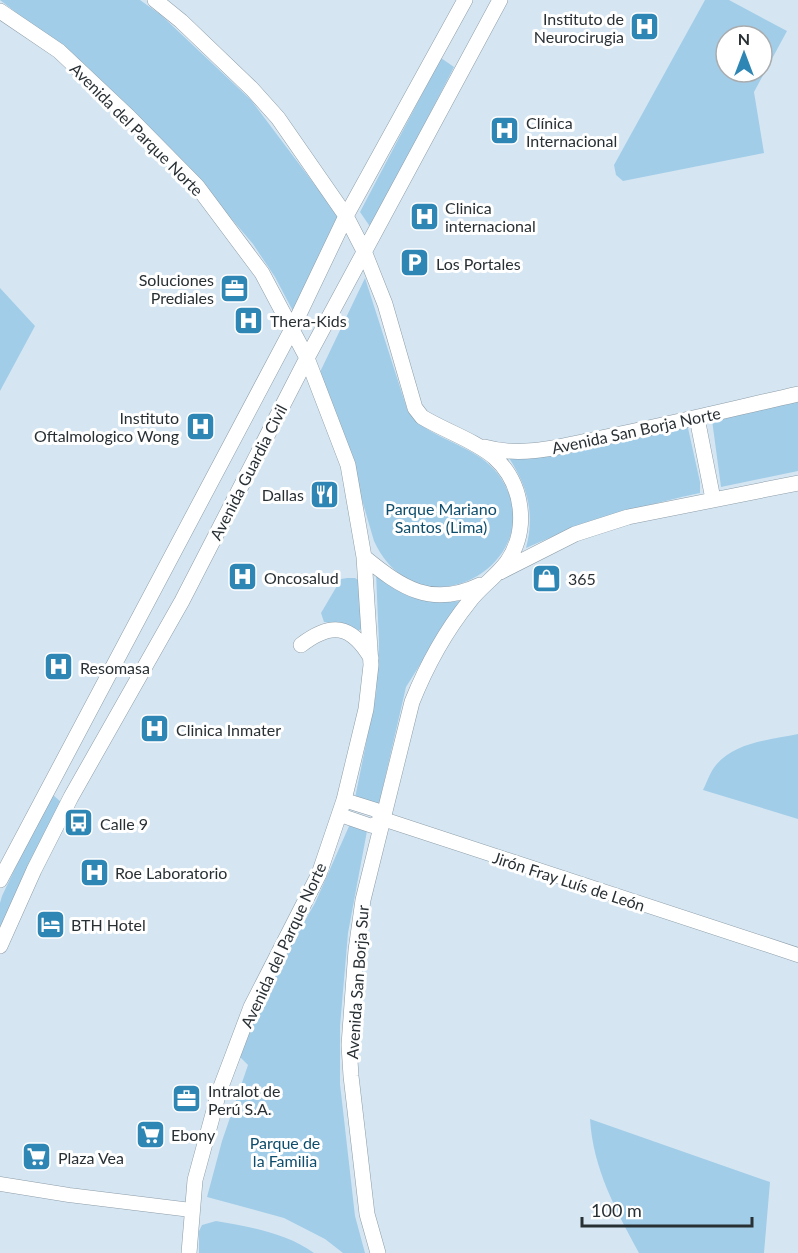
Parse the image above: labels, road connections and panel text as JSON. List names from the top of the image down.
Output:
{
  "streets": {
    "main road": [
      "Avenida del Parque Norte",
      "Avenida San Borja Norte",
      "Avenida Guardia Civil",
      "Avenida San Borja Sur"
    ],
    "street": ["Jirón Fray Luís de León"]
  },
  "crossings": [
    ["Avenida del Parque Norte", "Avenida Guardia Civil"],
    ["Jirón Fray Luís de León", "Avenida San Borja Sur"]
  ],
  "parks": ["Parque Mariano Santos (Lima)", "Parque de la Familia"],
  "places": {
    "hospital": [
      "Instituto de Neurocirugia",
      "Clínica Internacional",
      "Clinica internacional",
      "Thera-Kids",
      "Instituto Oftalmologico Wong",
      "Oncosalud",
      "Resomasa",
      "Clinica Inmater",
      "Roe Laboratorio"
    ],
    "parking": ["Los Portales"],
    "office": ["Soluciones Prediales", "Intralot de Perú S.A."],
    "restaurant": ["Dallas"],
    "shop": ["365"],
    "bus stop": ["Calle 9"],
    "hotel": ["BTH Hotel"],
    "supermarket": ["Ebony", "Plaza Vea"]
  },
  "scale_bar": "100 m",
  "north": "top"
}
